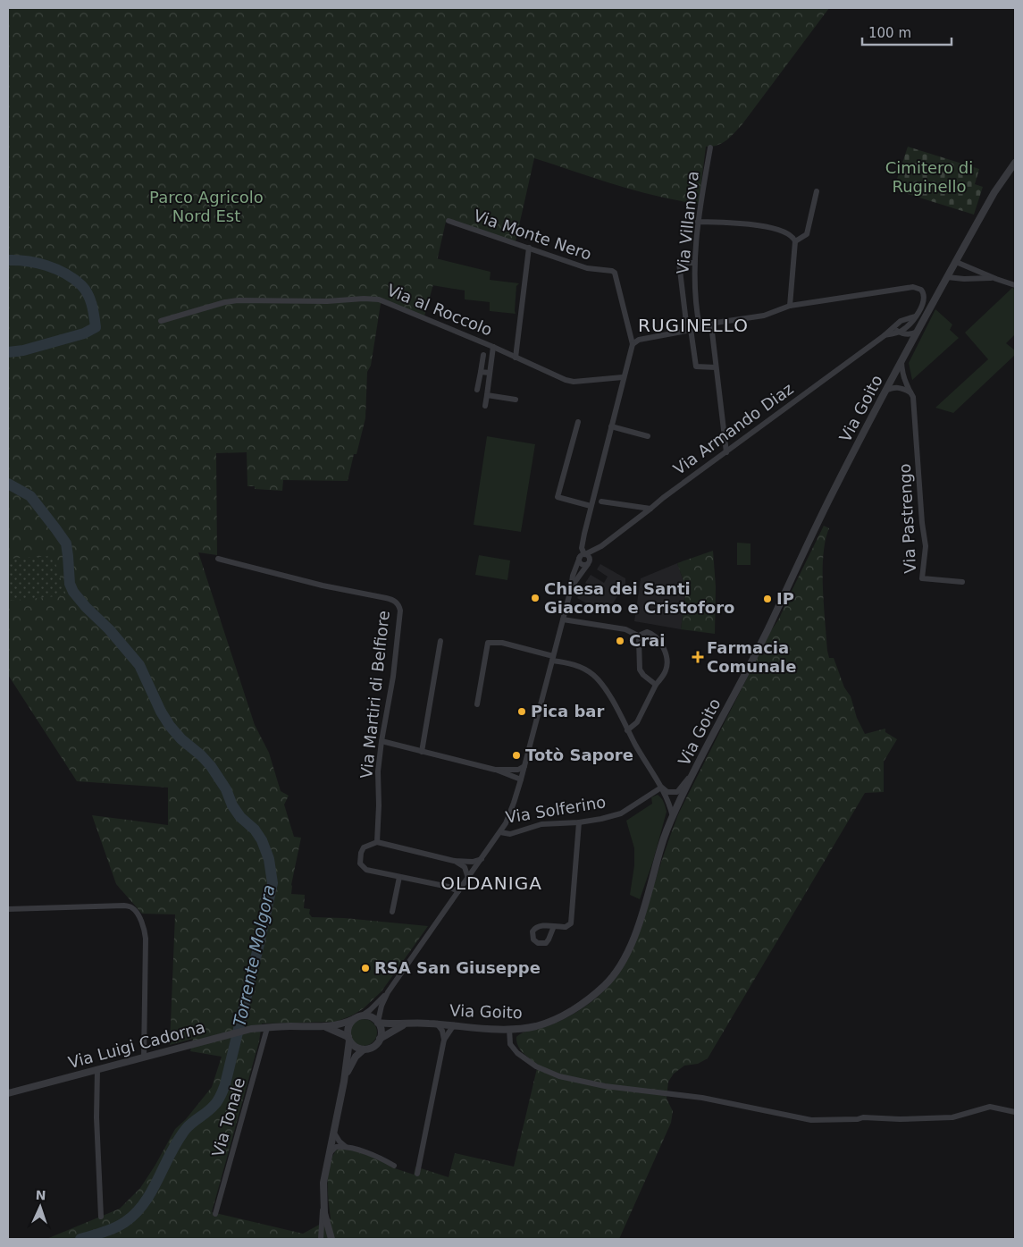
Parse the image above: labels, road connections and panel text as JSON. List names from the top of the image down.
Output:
{
  "streets": {
    "street": [
      "Via Villanova",
      "Via Monte Nero",
      "Via al Roccolo",
      "Via Goito",
      "Via Armando Diaz",
      "Via Pastrengo",
      "Via Martiri di Belfiore",
      "Via Solferino",
      "Via Luigi Cadorna",
      "Via Tonale"
    ]
  },
  "crossings": [
    ["Via Goito", "Via Armando Diaz"],
    ["Via Goito", "Via Pastrengo"],
    ["Via Goito", "Via Luigi Cadorna"],
    ["Via Armando Diaz", "Via Solferino"],
    ["Via Armando Diaz", "Via Luigi Cadorna"],
    ["Via Luigi Cadorna", "Via Tonale"]
  ],
  "districts": ["RUGINELLO", "OLDANIGA"],
  "water": ["Torrente Molgora"],
  "parks": ["Cimitero di Ruginello", "Parco Agricolo Nord Est"],
  "places": {
    "other": [
      "Chiesa dei Santi Giacomo e Cristoforo",
      "IP",
      "Crai",
      "Pica bar",
      "Totò Sapore",
      "RSA San Giuseppe"
    ],
    "health": ["Farmacia Comunale"]
  },
  "scale_bar": "100 m",
  "north": "top"
}
